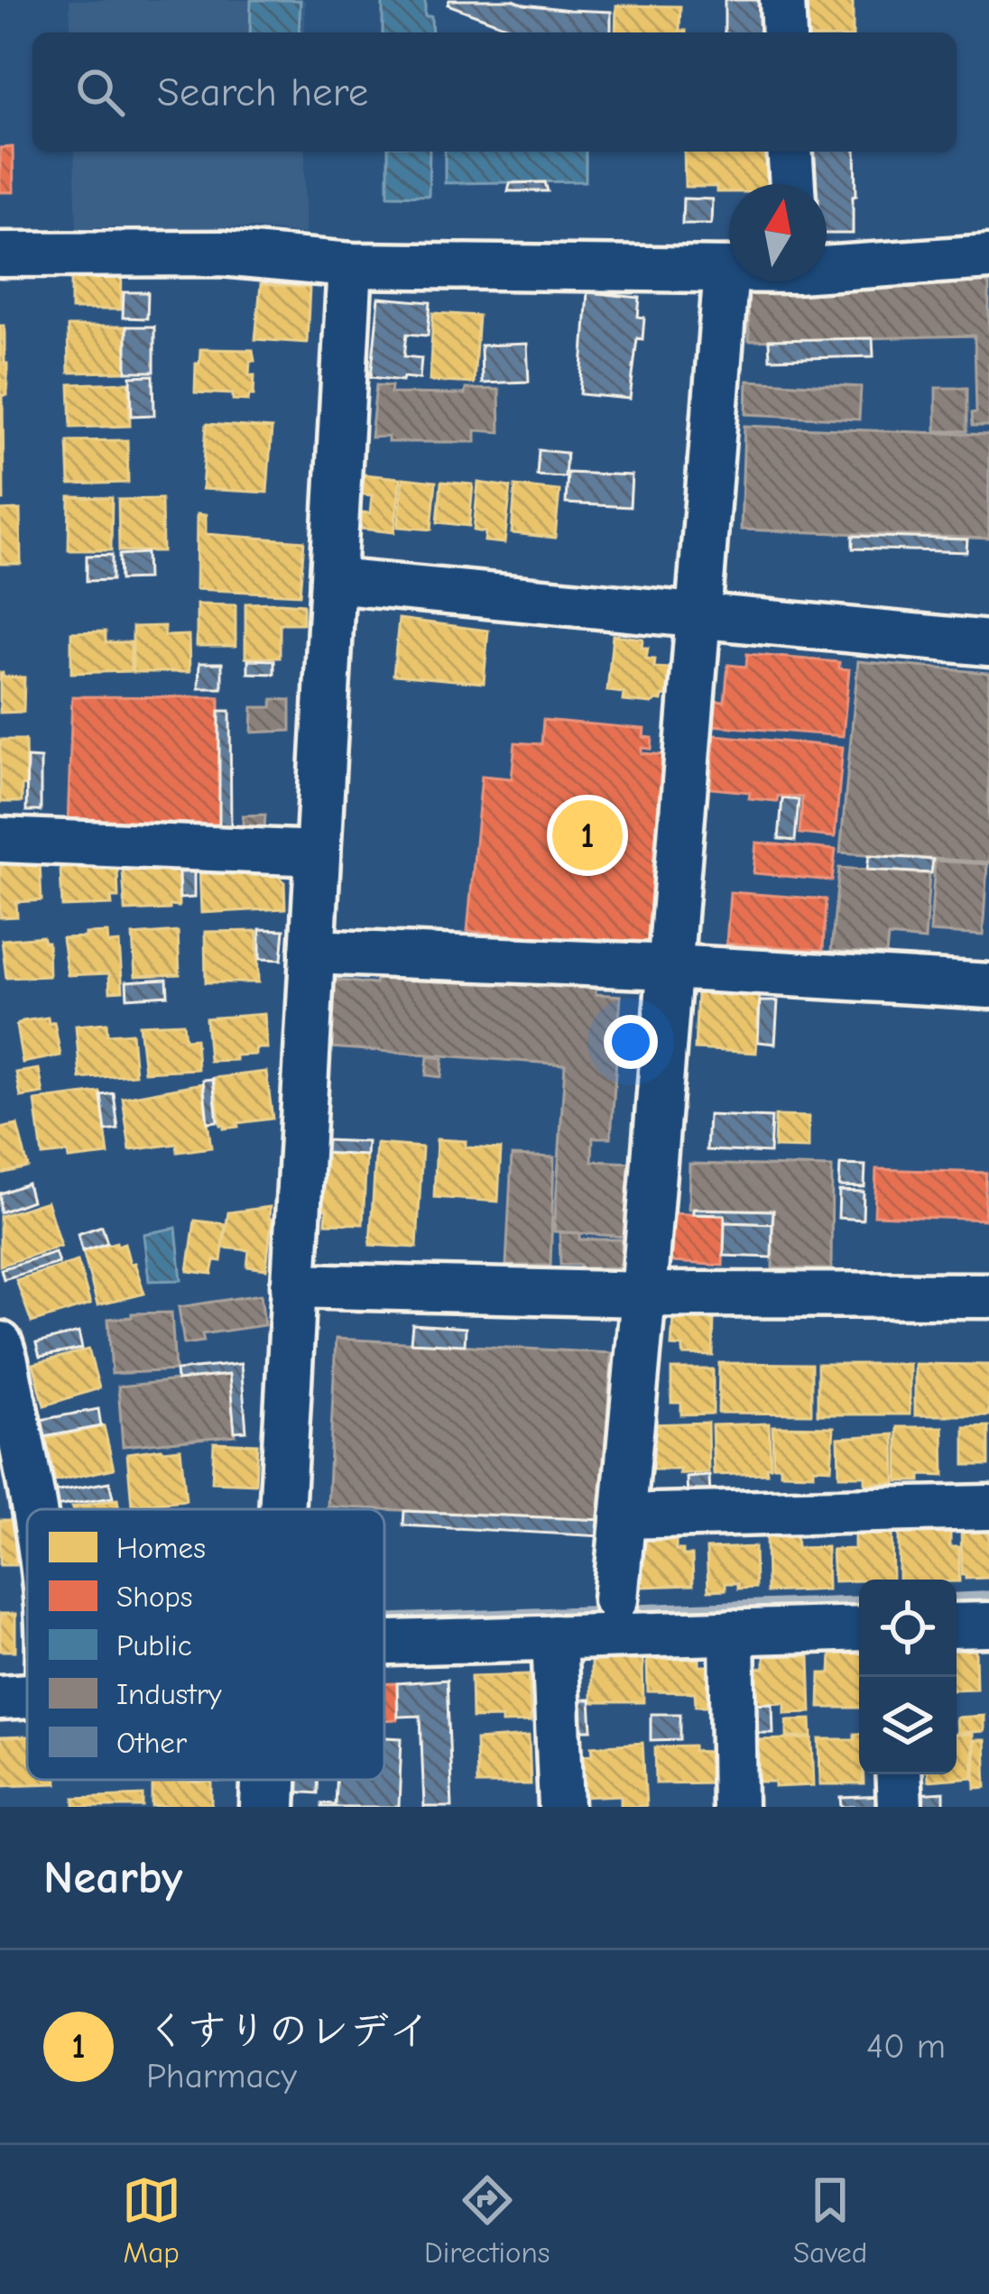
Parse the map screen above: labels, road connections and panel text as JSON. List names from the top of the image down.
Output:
{
  "legend": [
    "Homes",
    "Shops",
    "Public",
    "Industry",
    "Other"
  ],
  "north": "top",
  "page": {
    "search": "Search here",
    "pins": "1",
    "heading": "Nearby",
    "list": [
      {
        "mark": "1",
        "name": "くすりのレデイ",
        "note": "Pharmacy",
        "value": "40 m"
      }
    ],
    "nav": ["Map", "Directions", "Saved"]
  }
}
